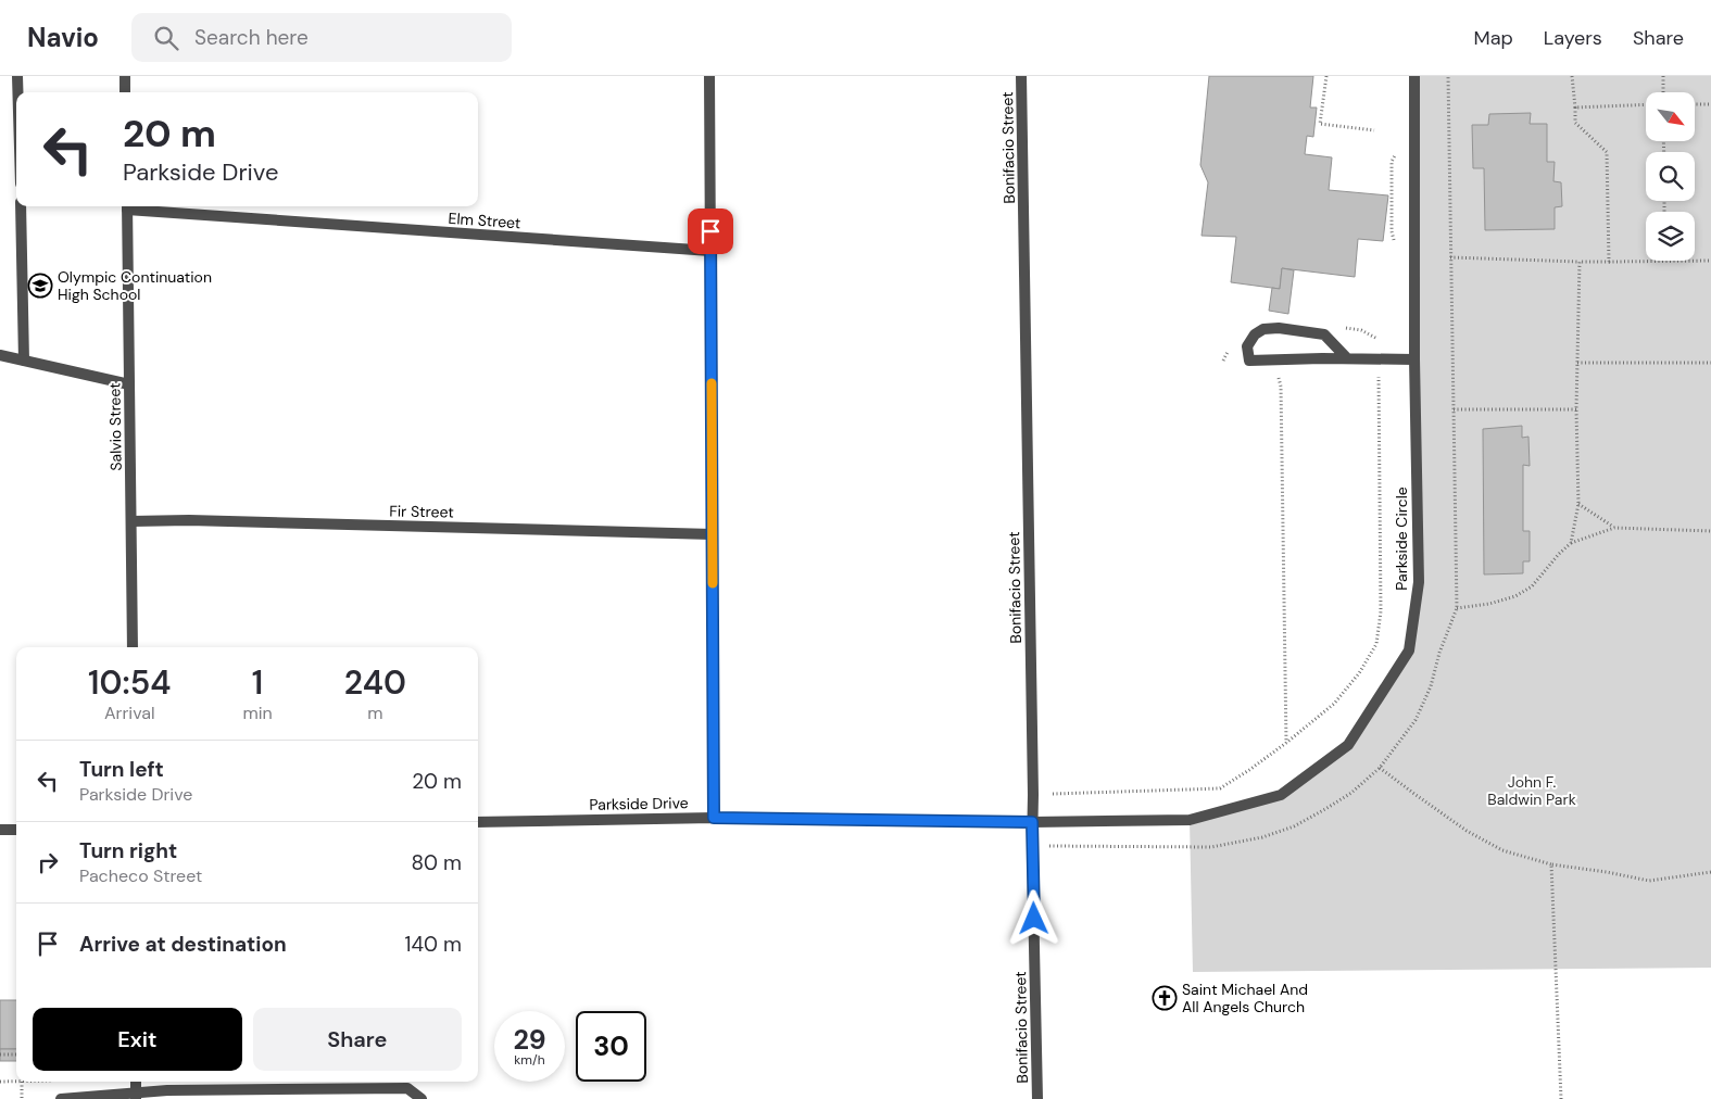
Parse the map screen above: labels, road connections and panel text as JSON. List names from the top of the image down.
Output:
{
  "streets": {
    "street": [
      "Bonifacio Street",
      "Elm Street",
      "Salvio Street",
      "Fir Street",
      "Parkside Circle",
      "Parkside Drive"
    ]
  },
  "crossings": [
    ["Bonifacio Street", "Parkside Circle"],
    ["Bonifacio Street", "Parkside Drive"],
    ["Elm Street", "Salvio Street"],
    ["Salvio Street", "Fir Street"],
    ["Parkside Circle", "Parkside Drive"]
  ],
  "parks": ["John F. Baldwin Park"],
  "places": {
    "school or university": ["Olympic Continuation High School"],
    "church": ["Saint Michael And All Angels Church"]
  },
  "north": "bottom right",
  "page": {
    "header": "Navio",
    "search": "Search here",
    "nav": ["Map", "Layers", "Share"],
    "turn": ["20 m", "Parkside Drive"],
    "eta": [
      "10:54",
      "Arrival",
      "1",
      "min",
      "240",
      "m"
    ],
    "list": [
      {
        "name": "Turn left",
        "note": "Parkside Drive",
        "value": "20 m"
      },
      {
        "name": "Turn right",
        "note": "Pacheco Street",
        "value": "80 m"
      },
      {
        "name": "Arrive at destination",
        "value": "140 m"
      }
    ],
    "buttons": ["Exit", "Share"],
    "speed": "29 km/h",
    "limit": "30"
  }
}
